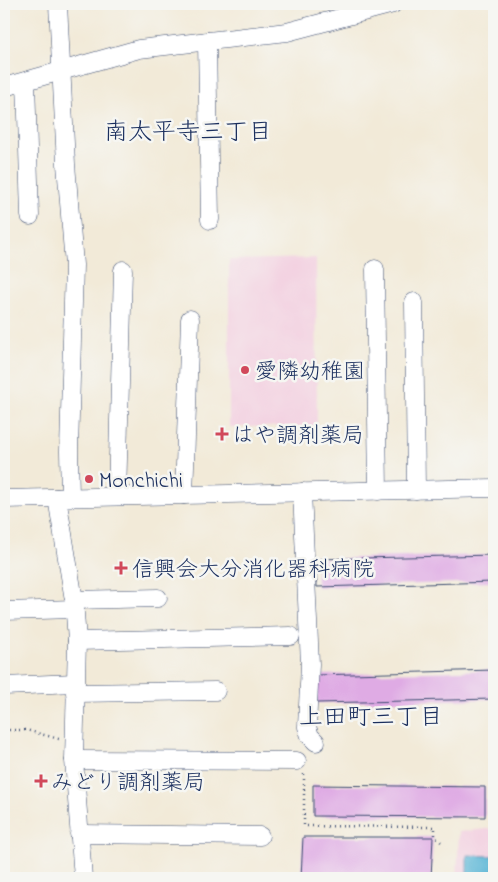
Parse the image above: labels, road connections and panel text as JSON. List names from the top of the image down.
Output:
{
  "districts": ["南太平寺三丁目", "上田町三丁目"],
  "places": {
    "other": ["愛隣幼稚園", "Monchichi"],
    "health": ["はや調剤薬局", "信興会大分消化器科病院", "みどり調剤薬局"]
  }
}
